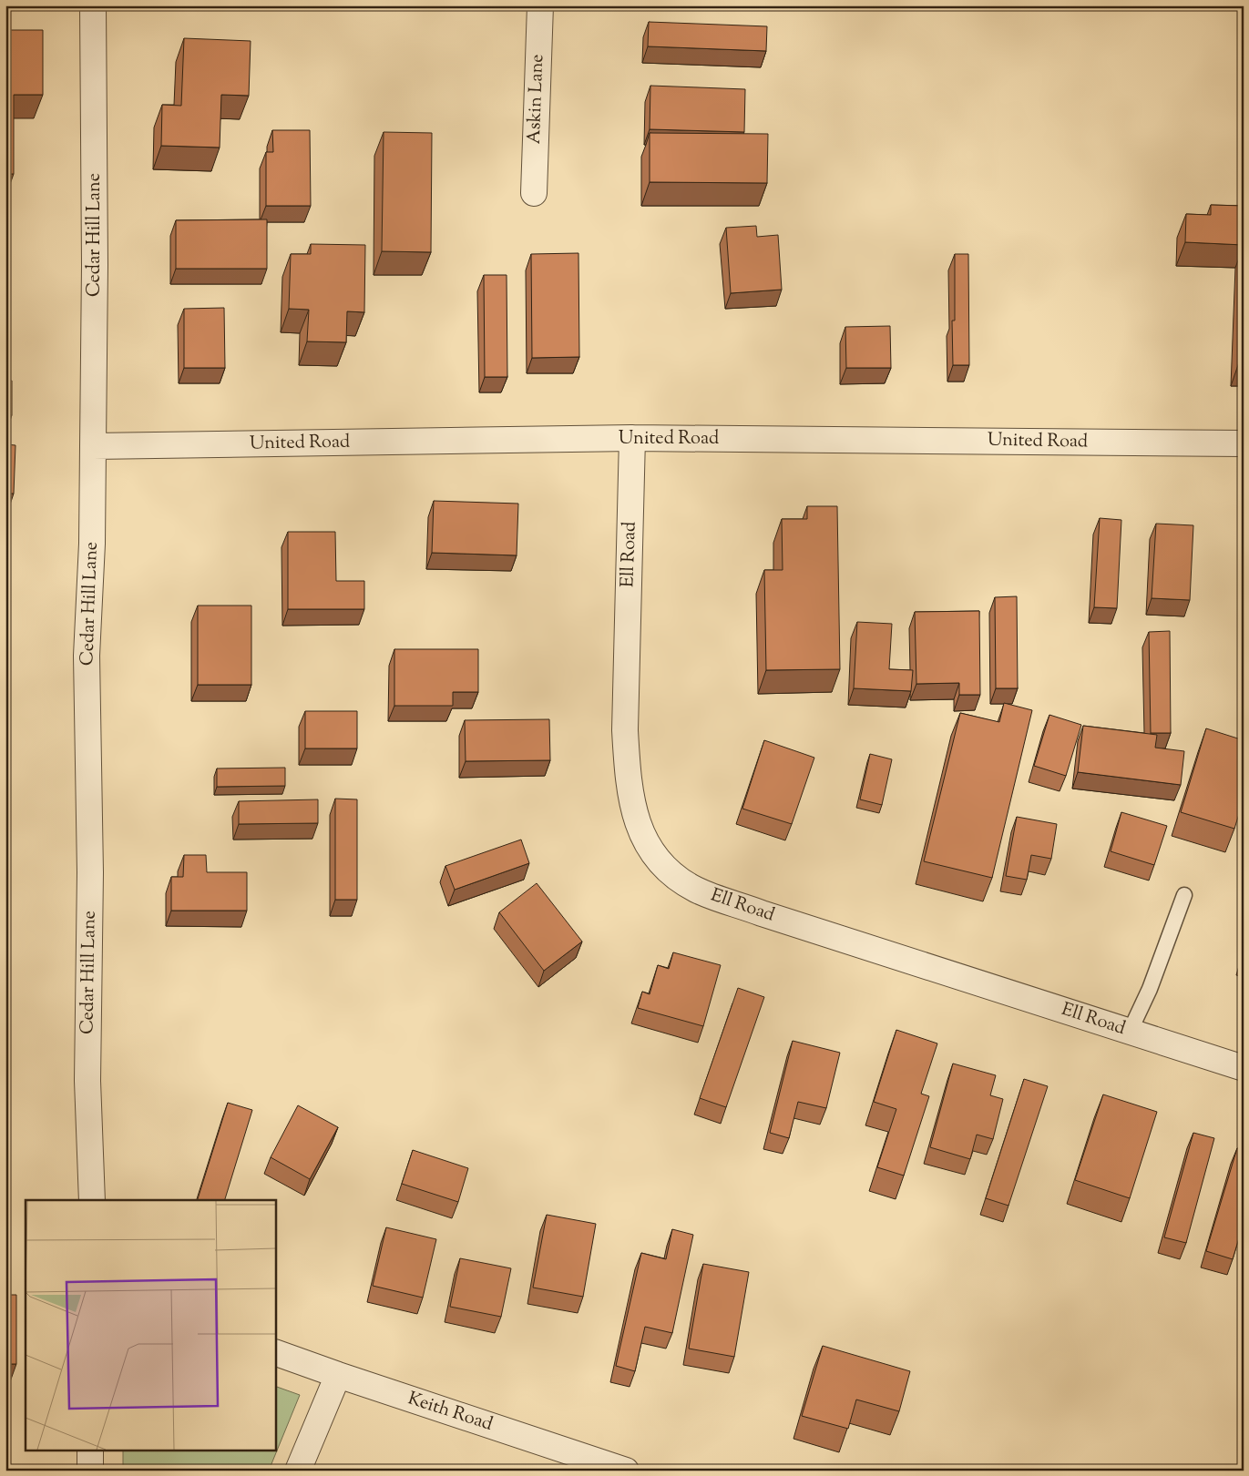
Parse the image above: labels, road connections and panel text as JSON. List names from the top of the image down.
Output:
{
  "streets": {
    "street": [
      "Askin Lane",
      "Cedar Hill Lane",
      "United Road",
      "Ell Road",
      "Keith Road"
    ]
  },
  "crossings": [
    ["Cedar Hill Lane", "United Road"],
    ["United Road", "Ell Road"]
  ]
}
